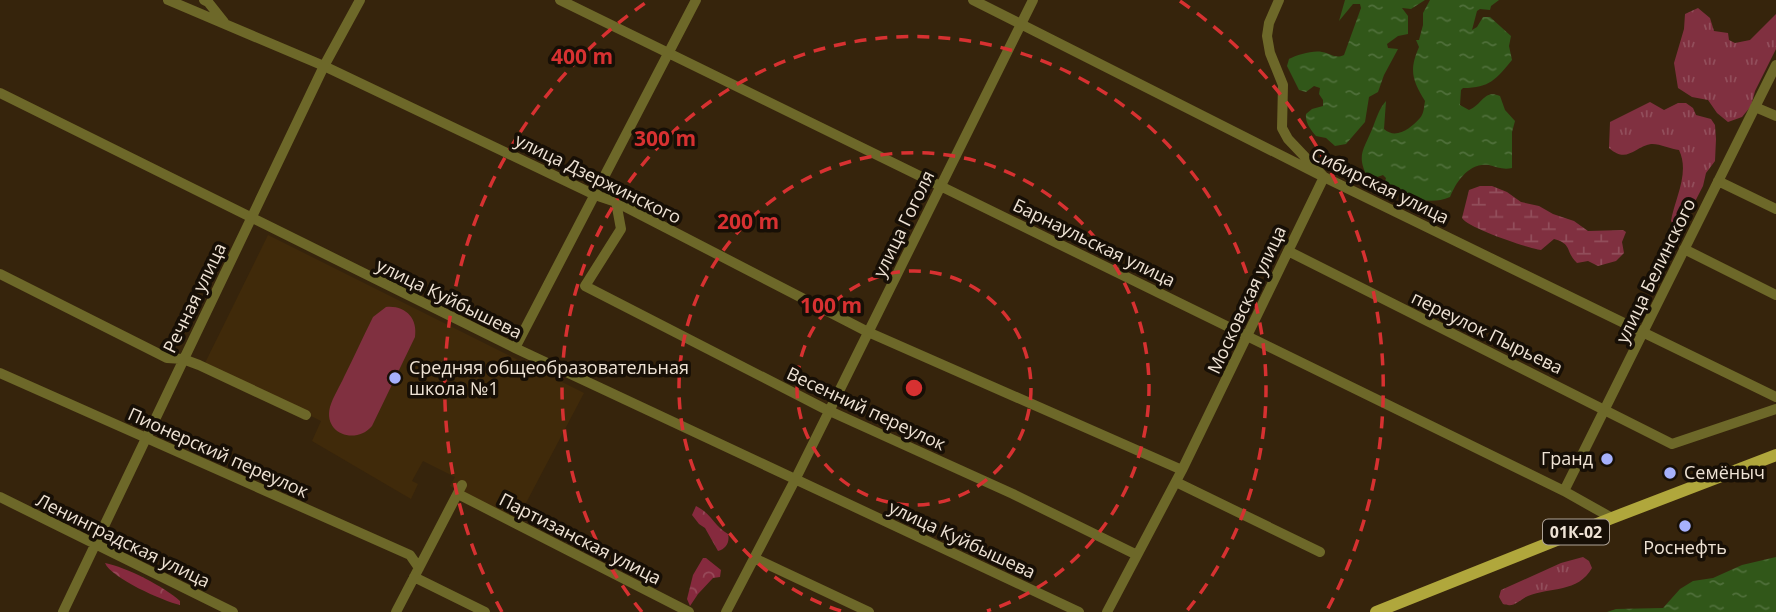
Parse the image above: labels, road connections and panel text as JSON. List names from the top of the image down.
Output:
{
  "streets": {
    "main road": ["01К-02"],
    "street": [
      "улица Дзержинского",
      "Сибирская улица",
      "улица Гоголя",
      "Барнаульская улица",
      "улица Белинского",
      "Речная улица",
      "улица Куйбышева",
      "Московская улица",
      "переулок Пырьева",
      "Весенний переулок",
      "Пионерский переулок",
      "Партизанская улица",
      "Ленинградская улица"
    ]
  },
  "crossings": [
    ["улица Дзержинского", "улица Гоголя"],
    ["улица Дзержинского", "Речная улица"],
    ["улица Дзержинского", "Московская улица"],
    ["улица Дзержинского", "Весенний переулок"],
    ["Сибирская улица", "улица Гоголя"],
    ["Сибирская улица", "улица Белинского"],
    ["Сибирская улица", "Московская улица"],
    ["улица Гоголя", "Барнаульская улица"],
    ["улица Гоголя", "улица Куйбышева"],
    ["улица Гоголя", "Весенний переулок"],
    ["Барнаульская улица", "улица Белинского"],
    ["Барнаульская улица", "Московская улица"],
    ["Барнаульская улица", "01К-02"],
    ["улица Белинского", "переулок Пырьева"],
    ["Речная улица", "улица Куйбышева"],
    ["Речная улица", "Пионерский переулок"],
    ["Речная улица", "Ленинградская улица"],
    ["Московская улица", "переулок Пырьева"],
    ["Московская улица", "Весенний переулок"],
    ["Пионерский переулок", "Партизанская улица"]
  ],
  "places": [
    "Средняя общеобразовательная школа №1",
    "Гранд",
    "Семёныч",
    "Роснефть"
  ],
  "rings": [
    "400 m",
    "300 m",
    "200 m",
    "100 m"
  ]
}
